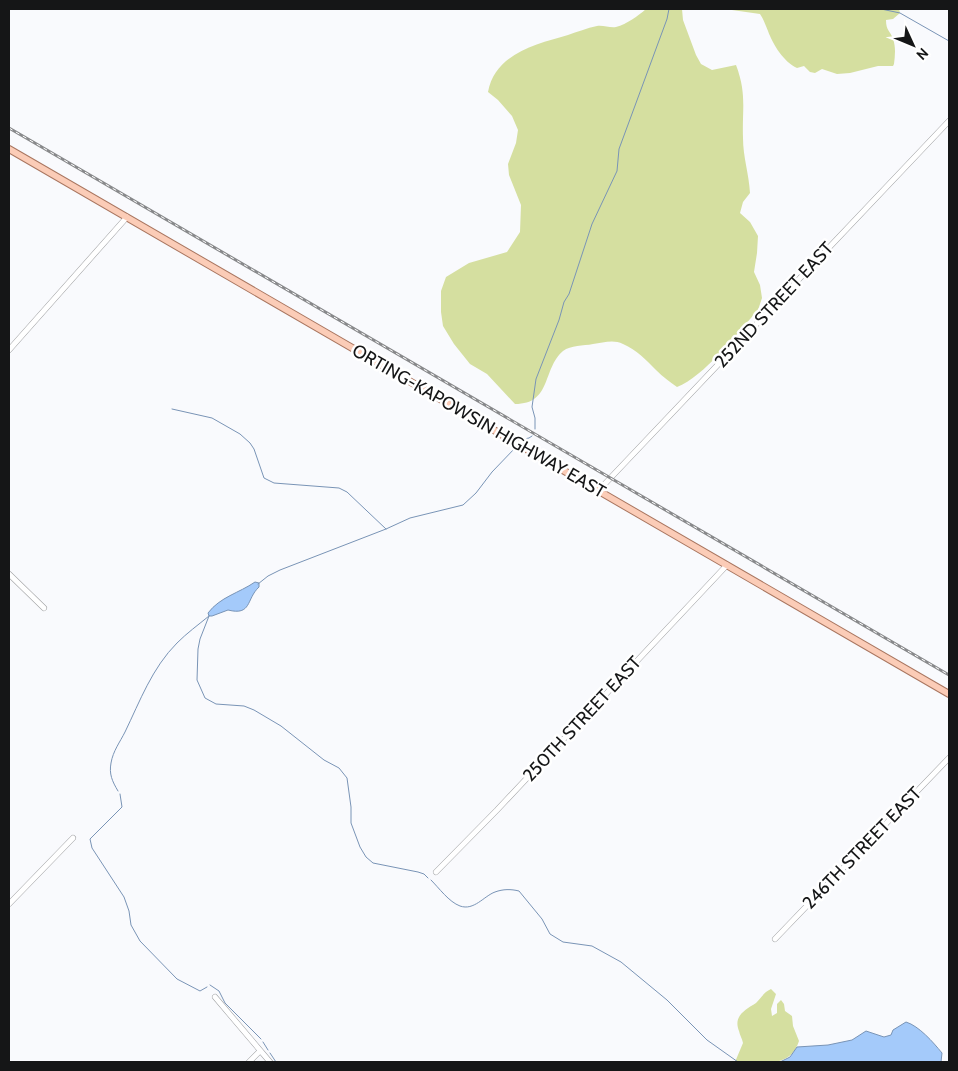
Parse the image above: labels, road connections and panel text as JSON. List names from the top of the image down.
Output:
{
  "streets": {
    "main road": ["ORTING-KAPOWSIN HIGHWAY EAST"],
    "street": ["252ND STREET EAST", "250TH STREET EAST", "246TH STREET EAST"]
  },
  "crossings": [
    ["252ND STREET EAST", "ORTING-KAPOWSIN HIGHWAY EAST"],
    ["ORTING-KAPOWSIN HIGHWAY EAST", "250TH STREET EAST"]
  ],
  "north": "bottom right"
}
